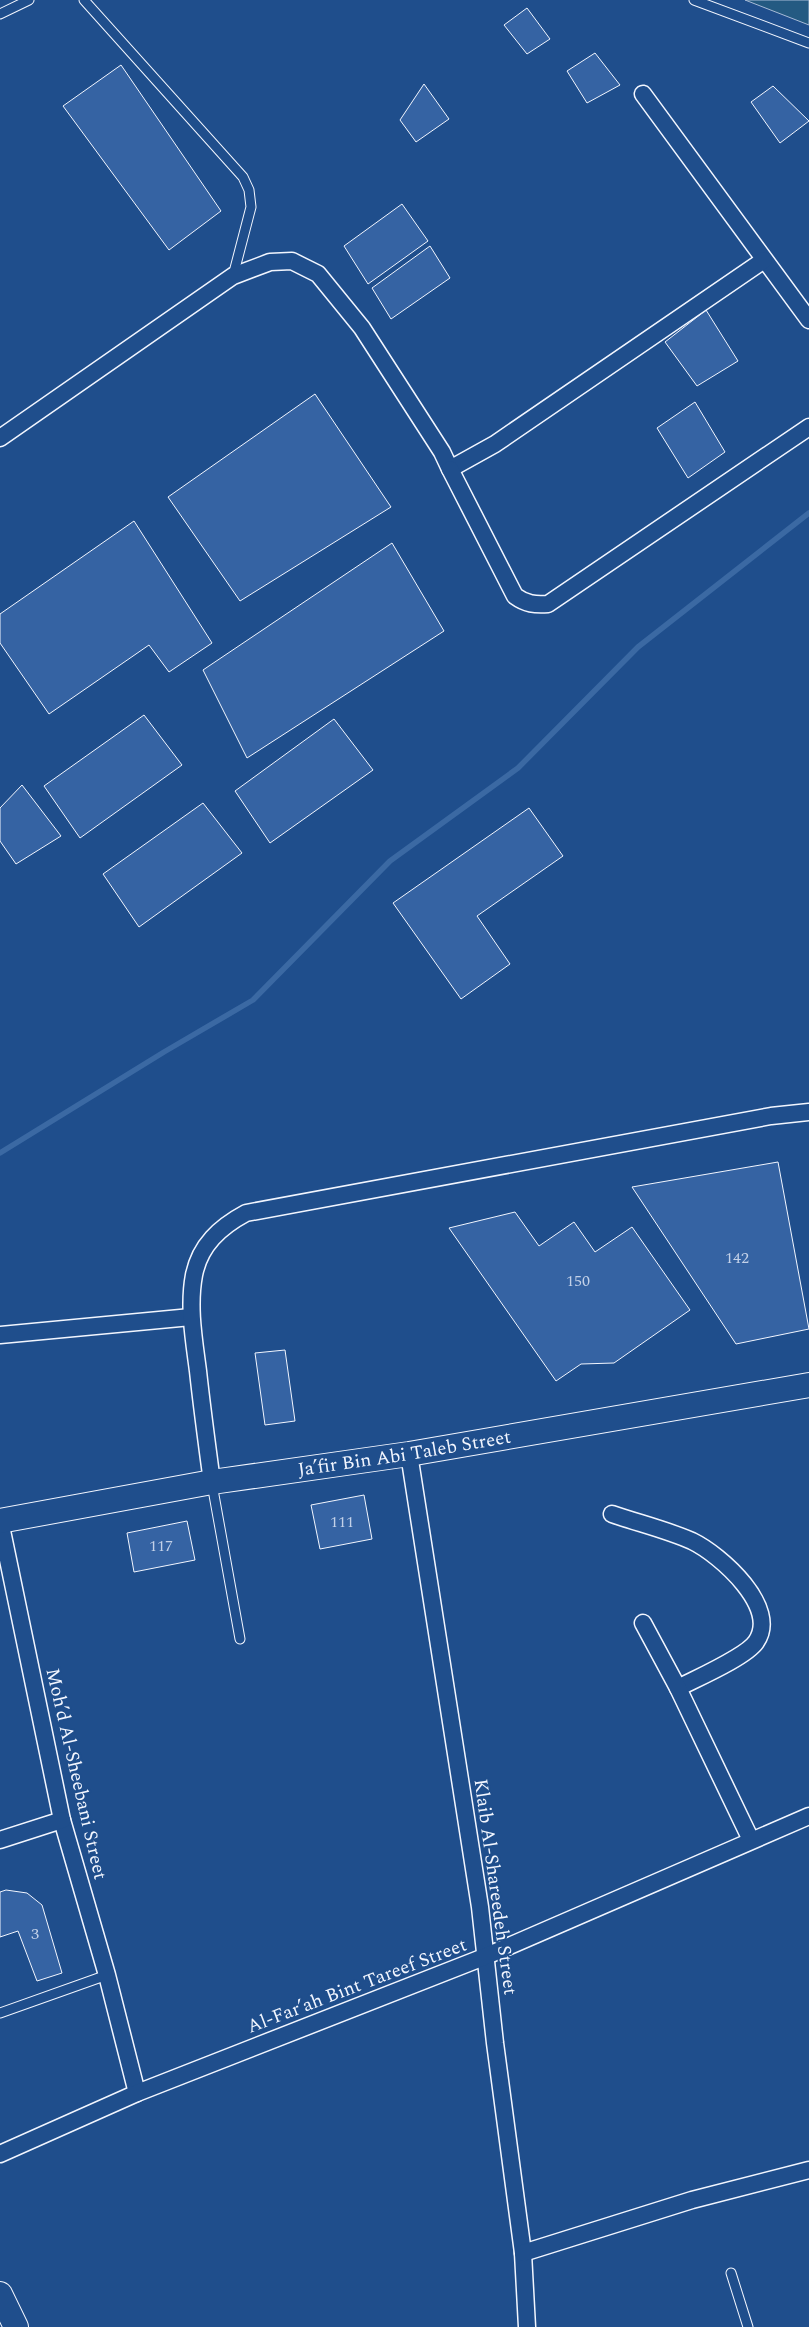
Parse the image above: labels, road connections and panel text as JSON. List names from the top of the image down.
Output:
{
  "streets": {
    "street": [
      "Ja’fir Bin Abi Taleb Street",
      "Moh’d Al-Sheebani Street",
      "Klaib Al-Shareedeh Street",
      "Al-Far’ah Bint Tareef Street"
    ]
  },
  "crossings": [
    ["Ja’fir Bin Abi Taleb Street", "Moh’d Al-Sheebani Street"],
    ["Ja’fir Bin Abi Taleb Street", "Klaib Al-Shareedeh Street"],
    ["Moh’d Al-Sheebani Street", "Al-Far’ah Bint Tareef Street"],
    ["Klaib Al-Shareedeh Street", "Al-Far’ah Bint Tareef Street"]
  ],
  "house_numbers": [
    "142",
    "150",
    "111",
    "117",
    "3"
  ]
}
